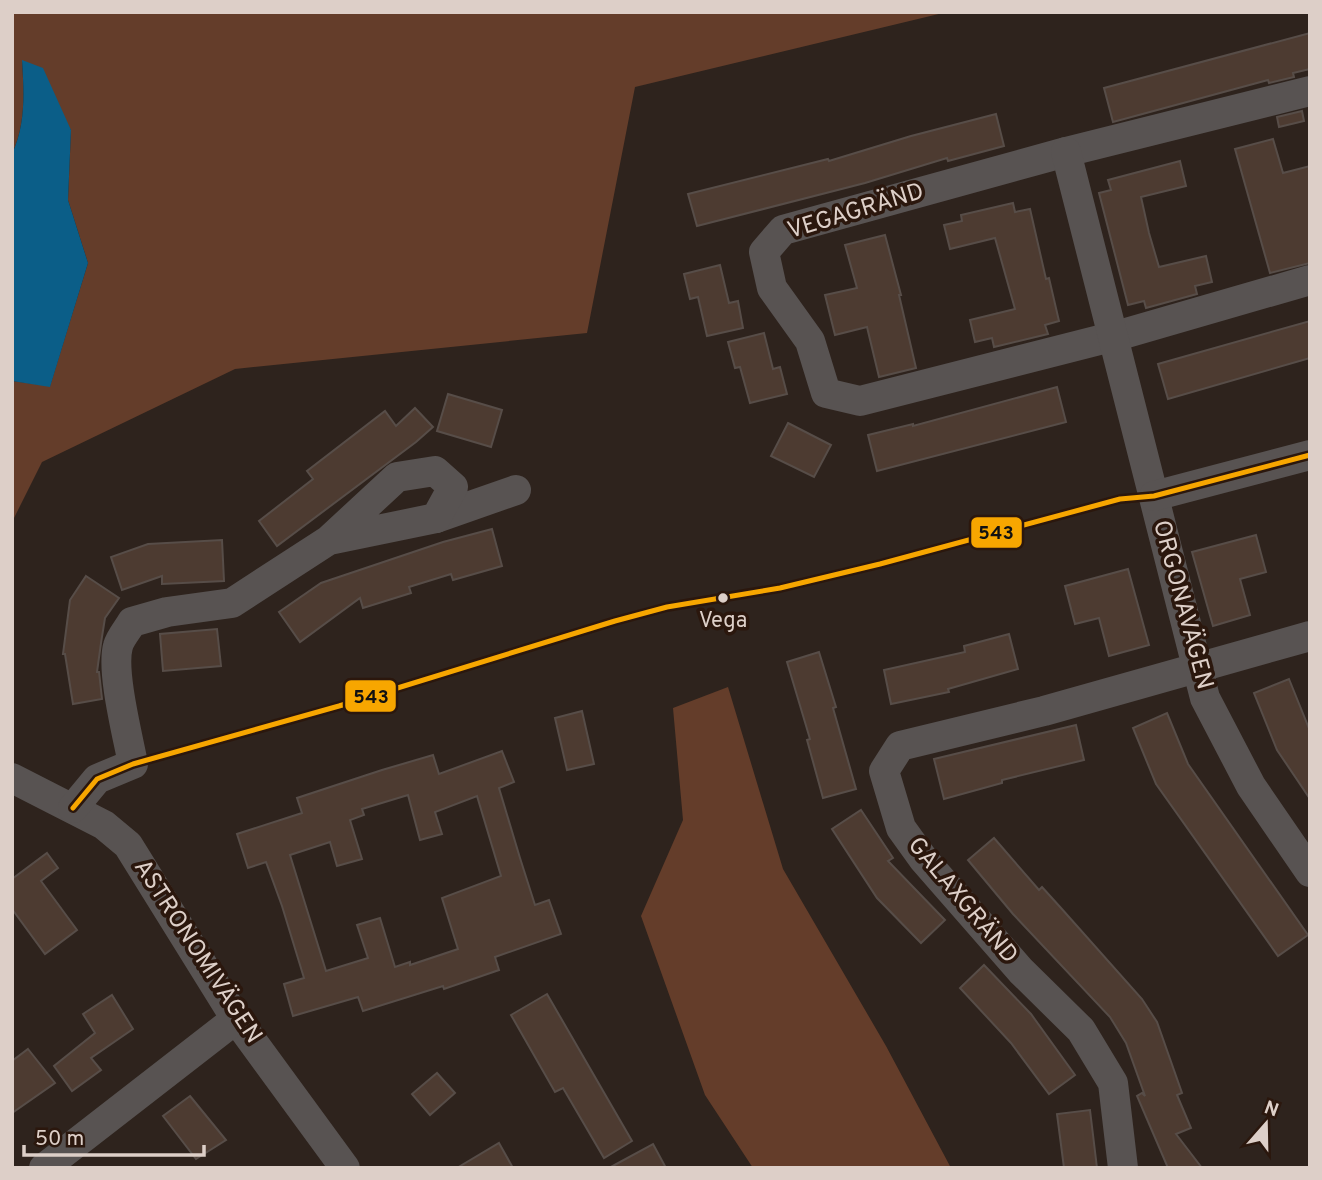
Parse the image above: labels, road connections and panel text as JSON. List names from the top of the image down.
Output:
{
  "streets": {
    "street": [
      "VEGAGRÄND",
      "ORGONAVÄGEN",
      "GALAXGRÄND",
      "ASTRONOMIVÄGEN"
    ]
  },
  "crossings": [
    ["VEGAGRÄND", "ORGONAVÄGEN"],
    ["ORGONAVÄGEN", "GALAXGRÄND"]
  ],
  "places": ["Vega"],
  "lines": ["transit line 543"],
  "scale_bar": "50 m",
  "north": "top"
}
